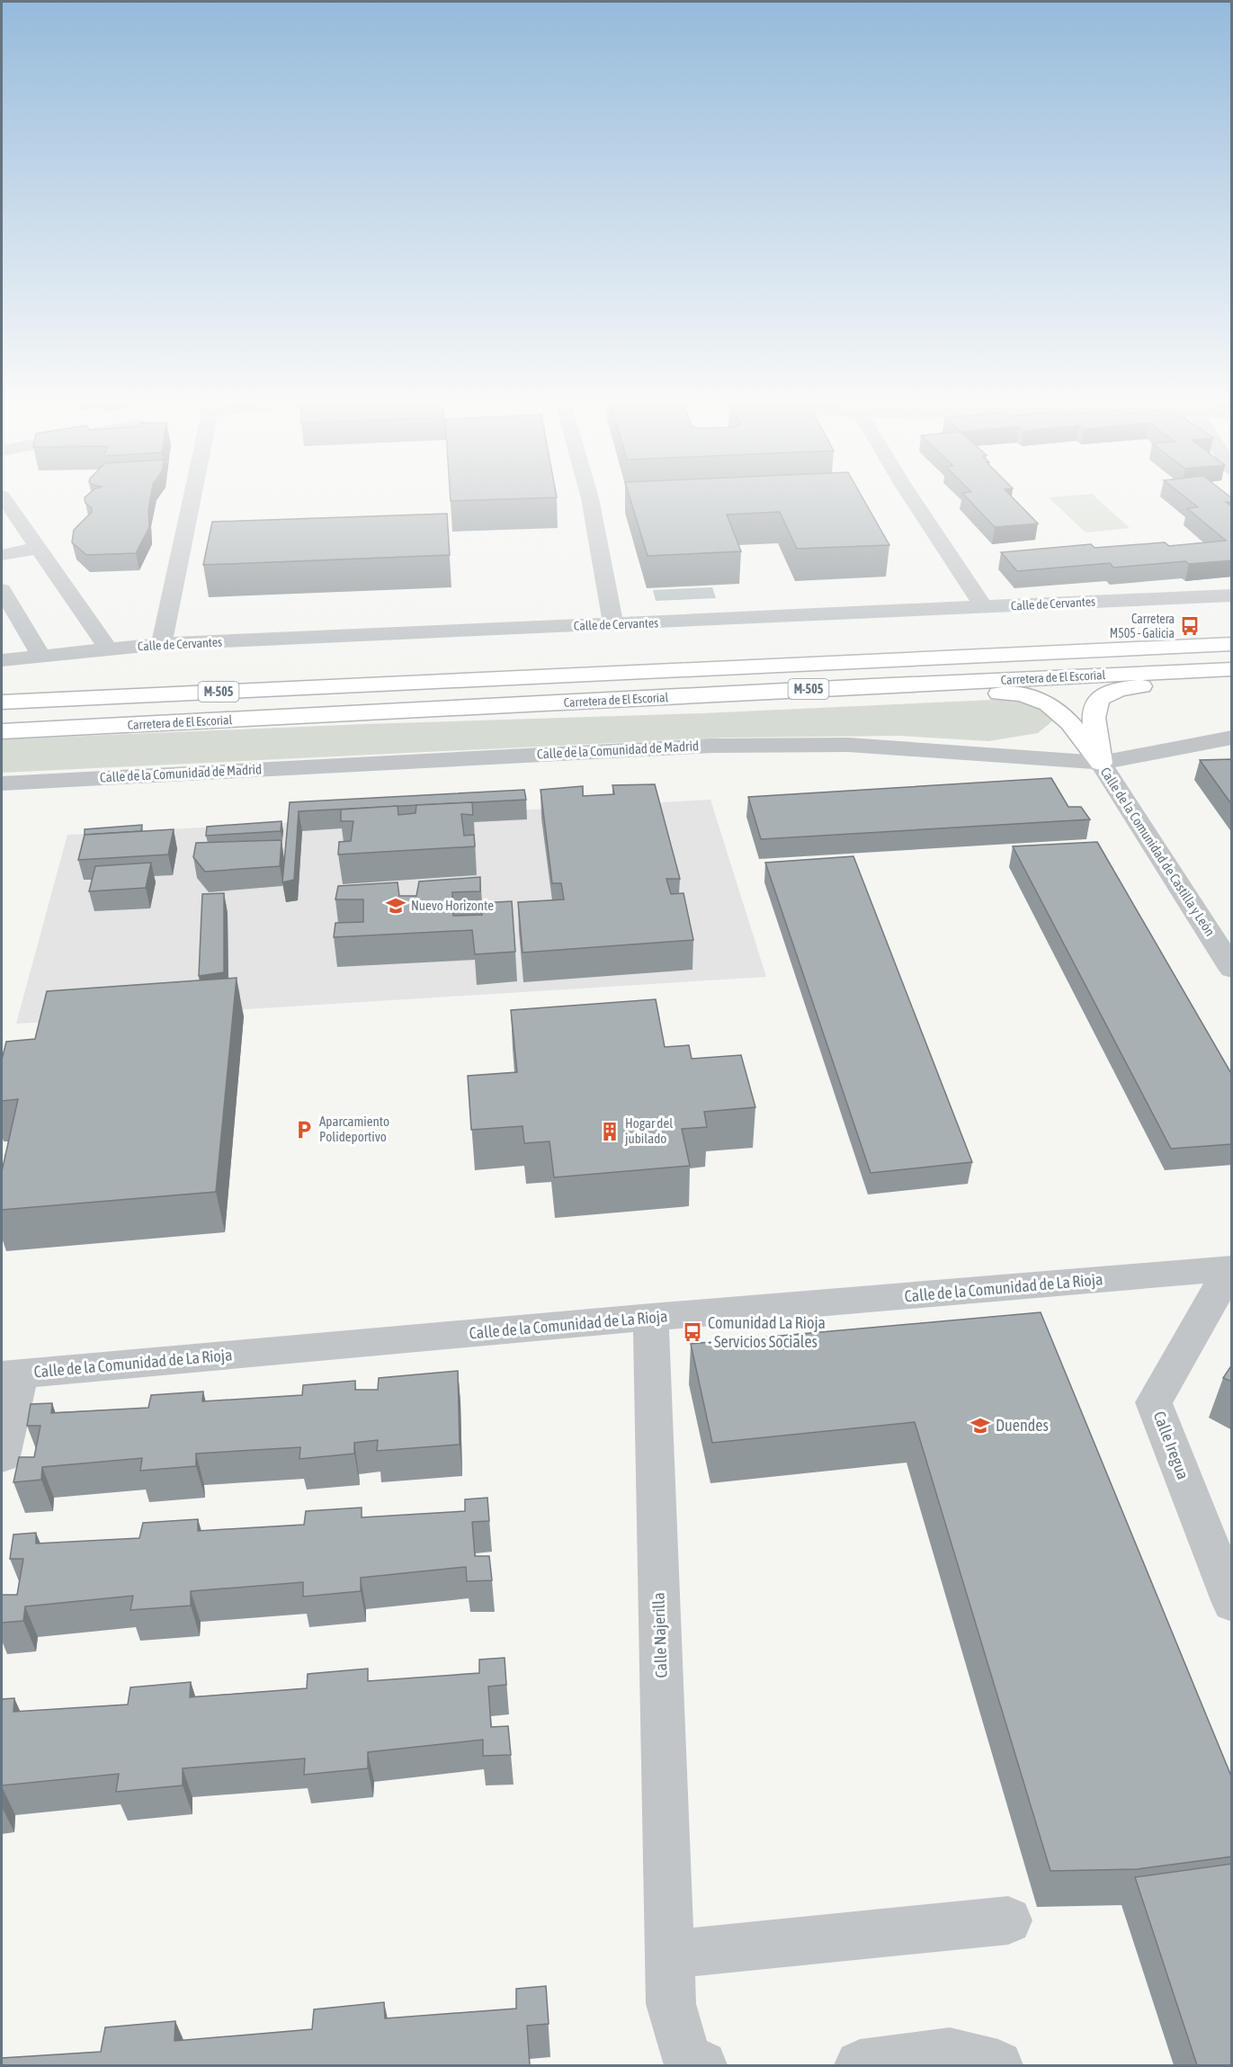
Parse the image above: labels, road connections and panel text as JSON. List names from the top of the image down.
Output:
{
  "streets": {
    "highway": ["Carretera de El Escorial", "M-505"],
    "street": [
      "Calle de Cervantes",
      "Calle de la Comunidad de Madrid",
      "Calle de la Comunidad de Castilla y León",
      "Calle de la Comunidad de La Rioja",
      "Calle Iregua",
      "Calle Najerilla"
    ]
  },
  "crossings": [
    ["Carretera de El Escorial", "M-505"],
    ["M-505", "Calle de la Comunidad de Madrid"],
    ["M-505", "Calle de la Comunidad de Castilla y León"],
    ["Calle de la Comunidad de Madrid", "Calle de la Comunidad de Castilla y León"],
    ["Calle de la Comunidad de La Rioja", "Calle Iregua"],
    ["Calle de la Comunidad de La Rioja", "Calle Najerilla"]
  ],
  "places": {
    "bus stop": ["Carretera M505 - Galicia", "Comunidad La Rioja - Servicios Sociales"],
    "school or university": ["Nuevo Horizonte", "Duendes"],
    "parking": ["Aparcamiento Polideportivo"],
    "building": ["Hogar del jubilado"]
  }
}
